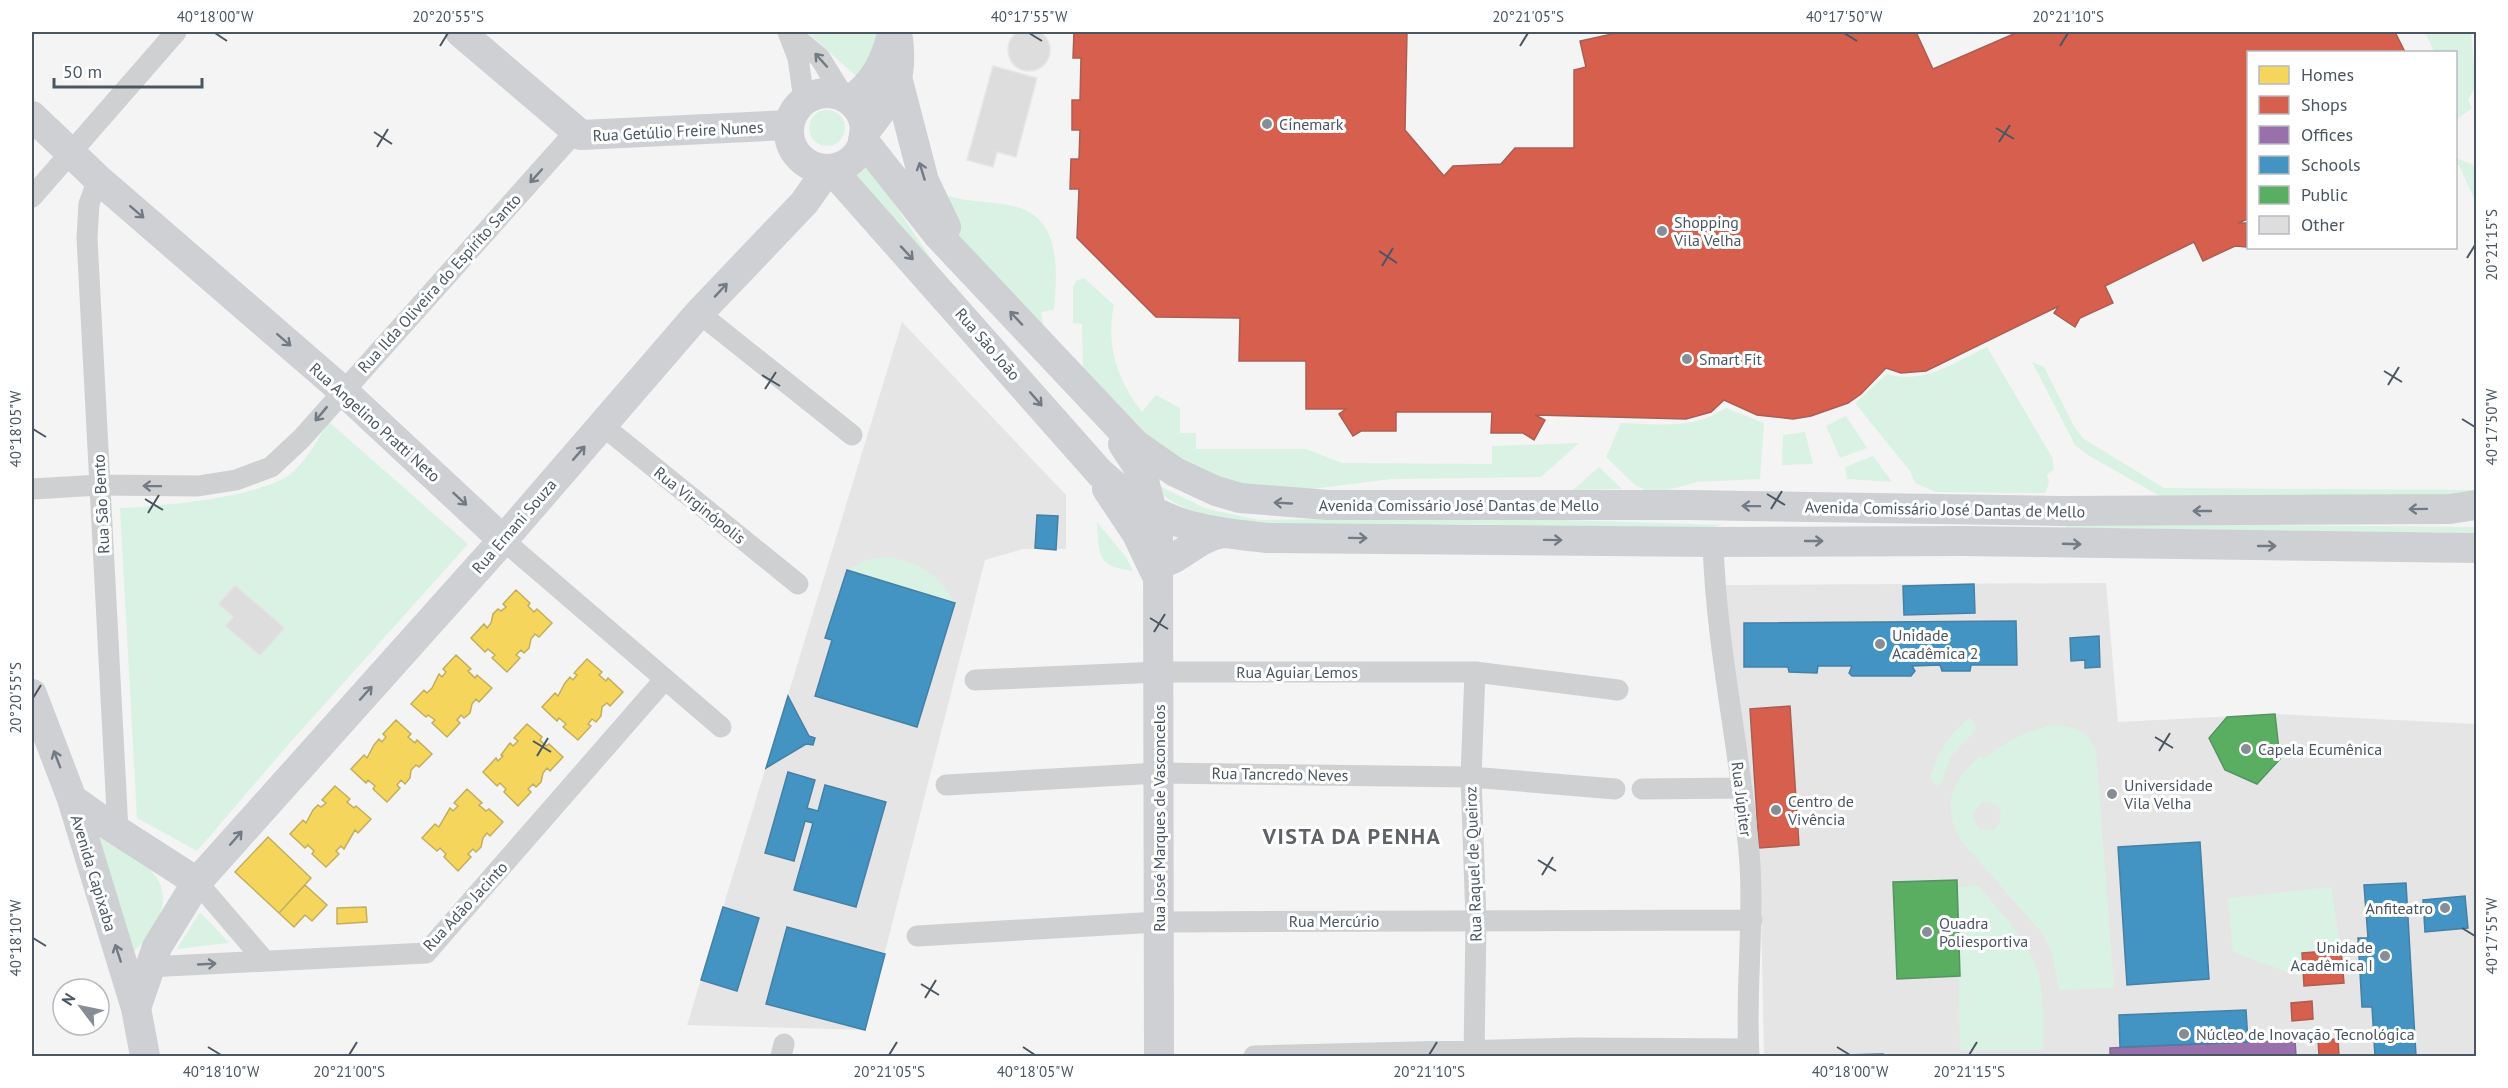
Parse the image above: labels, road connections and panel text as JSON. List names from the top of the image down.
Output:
{
  "streets": {
    "main road": [
      "Rua Getúlio Freire Nunes",
      "Rua São João",
      "Rua Angelino Pratti Neto",
      "Avenida Comissário José Dantas de Mello",
      "Rua Ernani Souza",
      "Rua José Marques de Vasconcelos",
      "Avenida Capixaba"
    ],
    "street": [
      "Rua Ilda Oliveira do Espírito Santo",
      "Rua São Bento",
      "Rua Virginópolis",
      "Rua Aguiar Lemos",
      "Rua Tancredo Neves",
      "Rua Júpiter",
      "Rua Raquel de Queiroz",
      "Rua Adão Jacinto",
      "Rua Mercúrio"
    ]
  },
  "crossings": [
    ["Rua Getúlio Freire Nunes", "Rua Ilda Oliveira do Espírito Santo"],
    ["Rua Getúlio Freire Nunes", "Rua São João"],
    ["Rua Getúlio Freire Nunes", "Rua Ernani Souza"],
    ["Rua Ilda Oliveira do Espírito Santo", "Rua Angelino Pratti Neto"],
    ["Rua Ilda Oliveira do Espírito Santo", "Rua São Bento"],
    ["Rua São João", "Avenida Comissário José Dantas de Mello"],
    ["Rua São João", "Rua Ernani Souza"],
    ["Rua São João", "Rua José Marques de Vasconcelos"],
    ["Rua Angelino Pratti Neto", "Rua São Bento"],
    ["Rua Angelino Pratti Neto", "Rua Ernani Souza"],
    ["Rua Angelino Pratti Neto", "Rua Adão Jacinto"],
    ["Rua Virginópolis", "Rua Ernani Souza"],
    ["Avenida Comissário José Dantas de Mello", "Rua Júpiter"],
    ["Avenida Comissário José Dantas de Mello", "Rua José Marques de Vasconcelos"],
    ["Rua Ernani Souza", "Avenida Capixaba"],
    ["Rua Ernani Souza", "Rua Adão Jacinto"],
    ["Rua Aguiar Lemos", "Rua José Marques de Vasconcelos"],
    ["Rua Aguiar Lemos", "Rua Raquel de Queiroz"],
    ["Rua Tancredo Neves", "Rua José Marques de Vasconcelos"],
    ["Rua Tancredo Neves", "Rua Raquel de Queiroz"],
    ["Rua Júpiter", "Rua Mercúrio"],
    ["Rua José Marques de Vasconcelos", "Rua Mercúrio"],
    ["Rua Raquel de Queiroz", "Rua Mercúrio"]
  ],
  "one_way": [
    "Rua Ilda Oliveira do Espírito Santo",
    "Rua Angelino Pratti Neto",
    "Rua Ernani Souza",
    "Avenida Capixaba"
  ],
  "districts": ["VISTA DA PENHA"],
  "places": [
    "Cinemark",
    "Shopping Vila Velha",
    "Smart Fit",
    "Unidade Acadêmica 2",
    "Capela Ecumênica",
    "Universidade Vila Velha",
    "Centro de Vivência",
    "Anfiteatro",
    "Quadra Poliesportiva",
    "Unidade Acadêmica I",
    "Núcleo de Inovação Tecnológica"
  ],
  "legend": [
    "Homes",
    "Shops",
    "Offices",
    "Schools",
    "Public",
    "Other"
  ],
  "scale_bar": "50 m",
  "north": "top left",
  "coordinates": [
    "40°18'00\"W",
    "20°20'55\"S",
    "40°17'55\"W",
    "20°21'05\"S",
    "40°17'50\"W",
    "20°21'10\"S",
    "20°21'15\"S",
    "40°18'05\"W",
    "40°18'10\"W",
    "20°21'00\"S"
  ]
}
